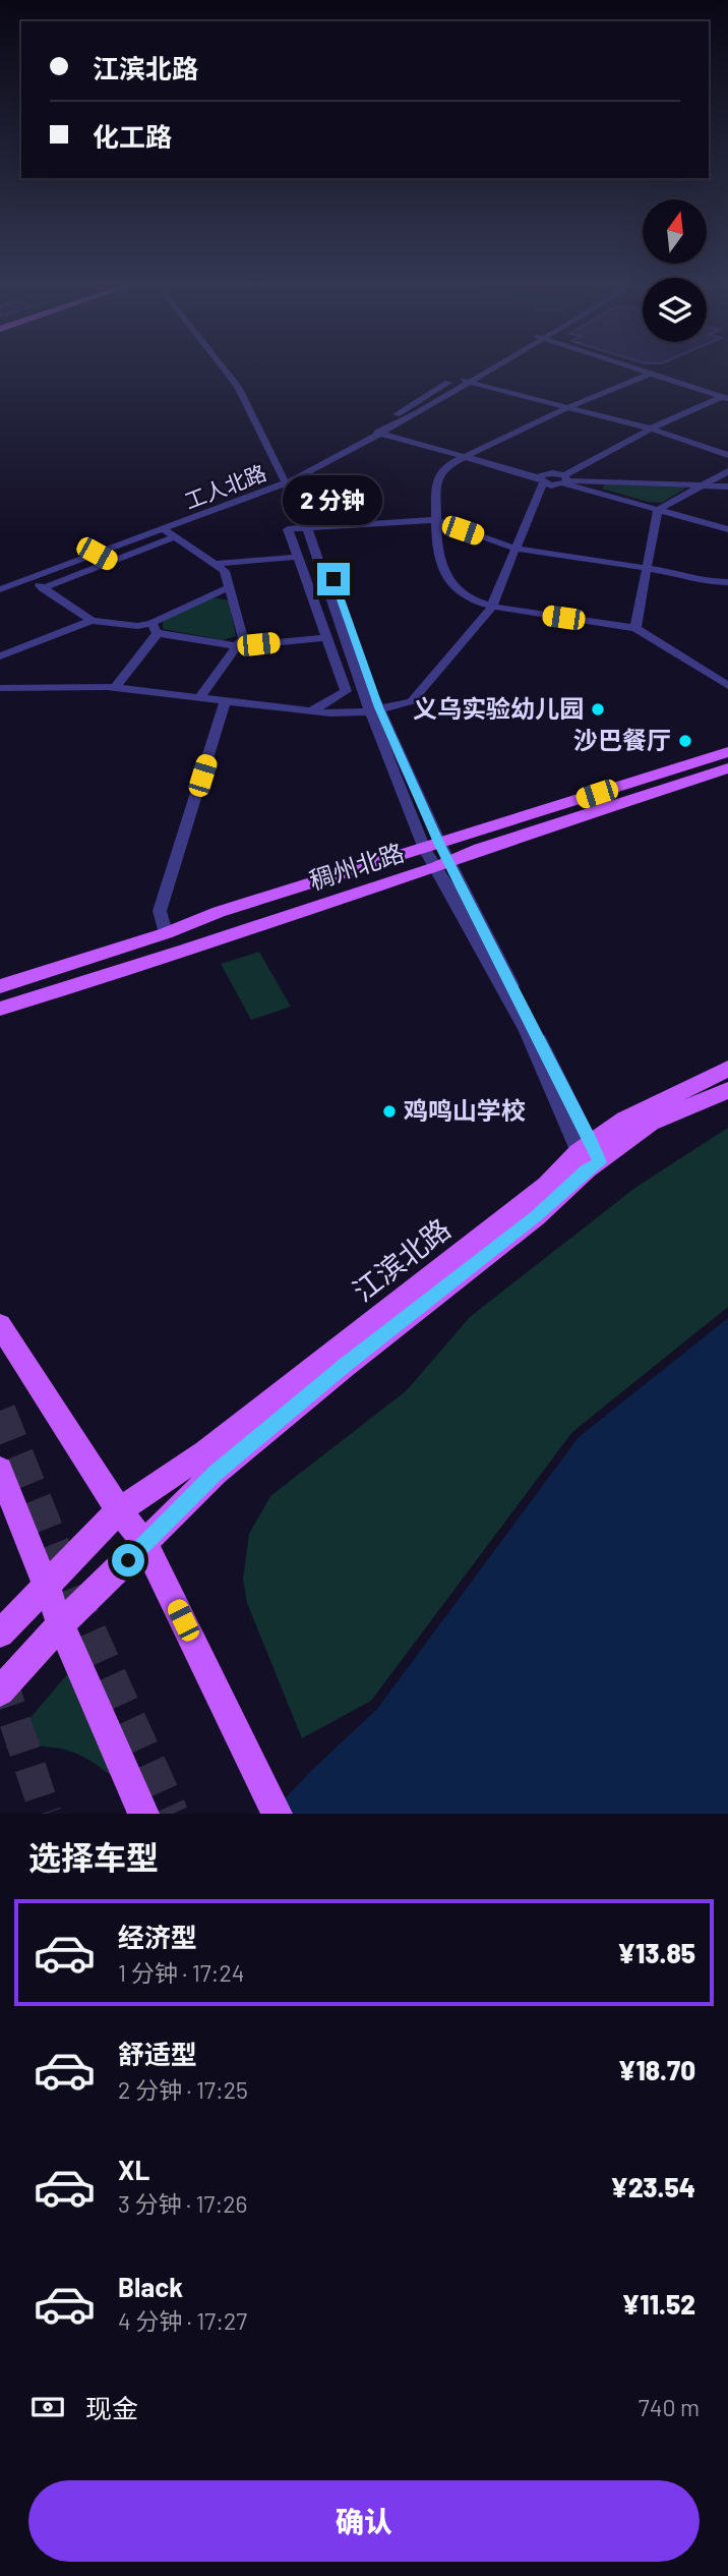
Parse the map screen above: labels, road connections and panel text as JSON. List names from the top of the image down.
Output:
{
  "streets": {
    "main road": ["稠州北路", "江滨北路"],
    "street": ["工人北路"]
  },
  "places": ["义乌实验幼儿园", "沙巴餐厅", "鸡鸣山学校"],
  "north": "top",
  "page": {
    "banner": ["江滨北路", "化工路"],
    "bubble": "2 分钟",
    "heading": "选择车型",
    "list": [
      {
        "name": "经济型",
        "note": "1 分钟 · 17:24",
        "value": "¥13.85"
      },
      {
        "name": "舒适型",
        "note": "2 分钟 · 17:25",
        "value": "¥18.70"
      },
      {
        "name": "XL",
        "note": "3 分钟 · 17:26",
        "value": "¥23.54"
      },
      {
        "name": "Black",
        "note": "4 分钟 · 17:27",
        "value": "¥11.52"
      }
    ],
    "pay": ["现金", "740 m"],
    "buttons": "确认"
  }
}
